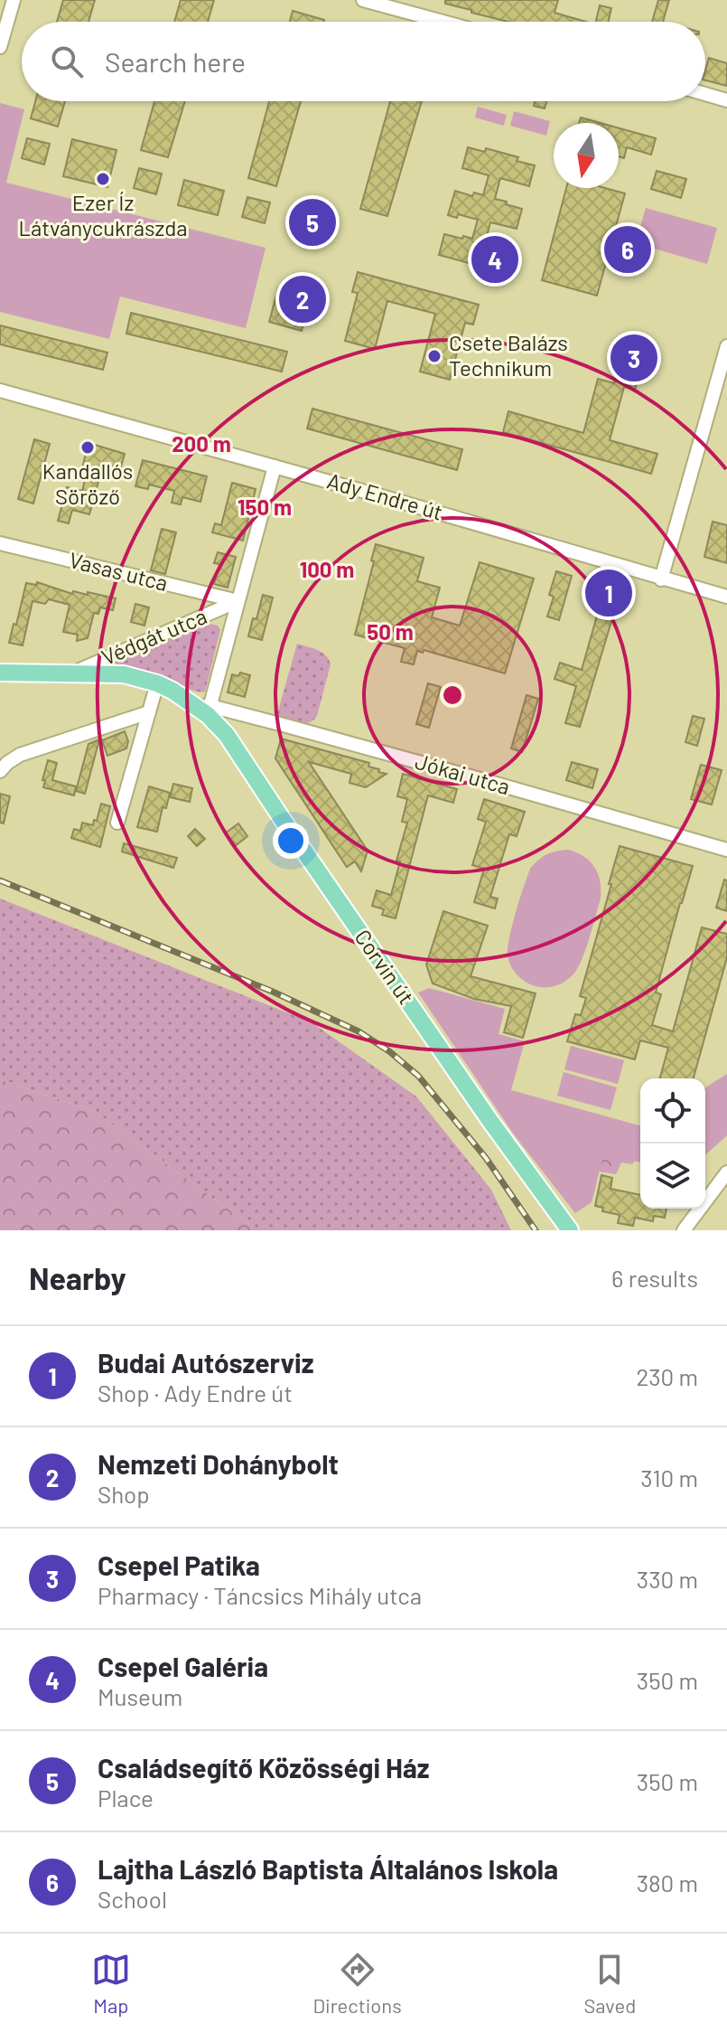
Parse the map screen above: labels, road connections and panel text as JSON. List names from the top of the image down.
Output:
{
  "streets": {
    "main road": ["Védgát utca", "Corvin út"],
    "street": ["Ady Endre út", "Vasas utca", "Jókai utca"]
  },
  "crossings": [
    ["Ady Endre út", "Védgát utca"],
    ["Vasas utca", "Védgát utca"],
    ["Védgát utca", "Jókai utca"],
    ["Védgát utca", "Corvin út"],
    ["Jókai utca", "Corvin út"]
  ],
  "places": ["Ezer Íz Látványcukrászda", "Csete Balázs Technikum", "Kandallós Söröző"],
  "north": "bottom",
  "page": {
    "search": "Search here",
    "pins": [
      "5",
      "6",
      "4",
      "2",
      "3",
      "1"
    ],
    "heading": ["Nearby", "6 results"],
    "list": [
      {
        "mark": "1",
        "name": "Budai Autószerviz",
        "note": "Shop · Ady Endre út",
        "value": "230 m"
      },
      {
        "mark": "2",
        "name": "Nemzeti Dohánybolt",
        "note": "Shop",
        "value": "310 m"
      },
      {
        "mark": "3",
        "name": "Csepel Patika",
        "note": "Pharmacy · Táncsics Mihály utca",
        "value": "330 m"
      },
      {
        "mark": "4",
        "name": "Csepel Galéria",
        "note": "Museum",
        "value": "350 m"
      },
      {
        "mark": "5",
        "name": "Családsegítő Közösségi Ház",
        "note": "Place",
        "value": "350 m"
      },
      {
        "mark": "6",
        "name": "Lajtha László Baptista Általános Iskola",
        "note": "School",
        "value": "380 m"
      }
    ],
    "nav": ["Map", "Directions", "Saved"]
  },
  "rings": [
    "200 m",
    "150 m",
    "100 m",
    "50 m"
  ]
}
